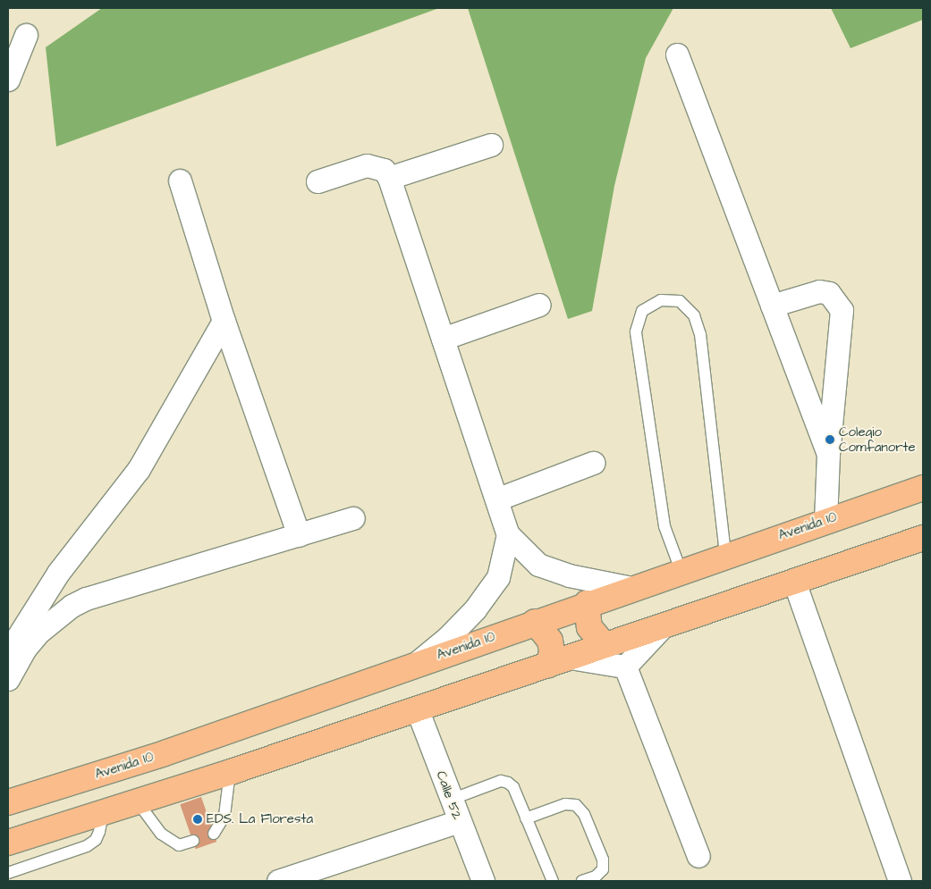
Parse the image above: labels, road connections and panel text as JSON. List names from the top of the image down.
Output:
{
  "streets": {
    "main road": ["Avenida 10"],
    "street": ["Calle 52"]
  },
  "places": ["Colegio Comfanorte", "EDS. La Floresta"]
}
